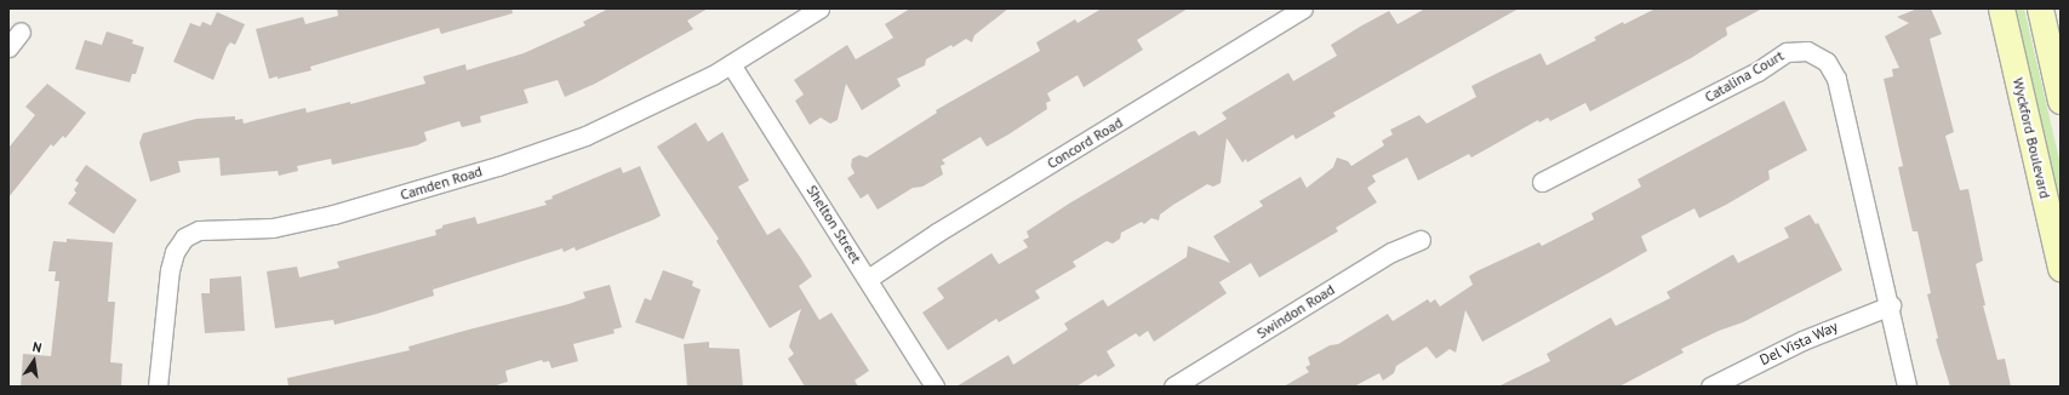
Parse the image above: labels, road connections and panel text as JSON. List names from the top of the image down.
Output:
{
  "streets": {
    "street": [
      "Catalina Court",
      "Wyckford Boulevard",
      "Concord Road",
      "Camden Road",
      "Shelton Street",
      "Swindon Road",
      "Del Vista Way"
    ]
  },
  "crossings": [
    ["Catalina Court", "Del Vista Way"],
    ["Concord Road", "Shelton Street"],
    ["Camden Road", "Shelton Street"]
  ],
  "north": "top"
}
